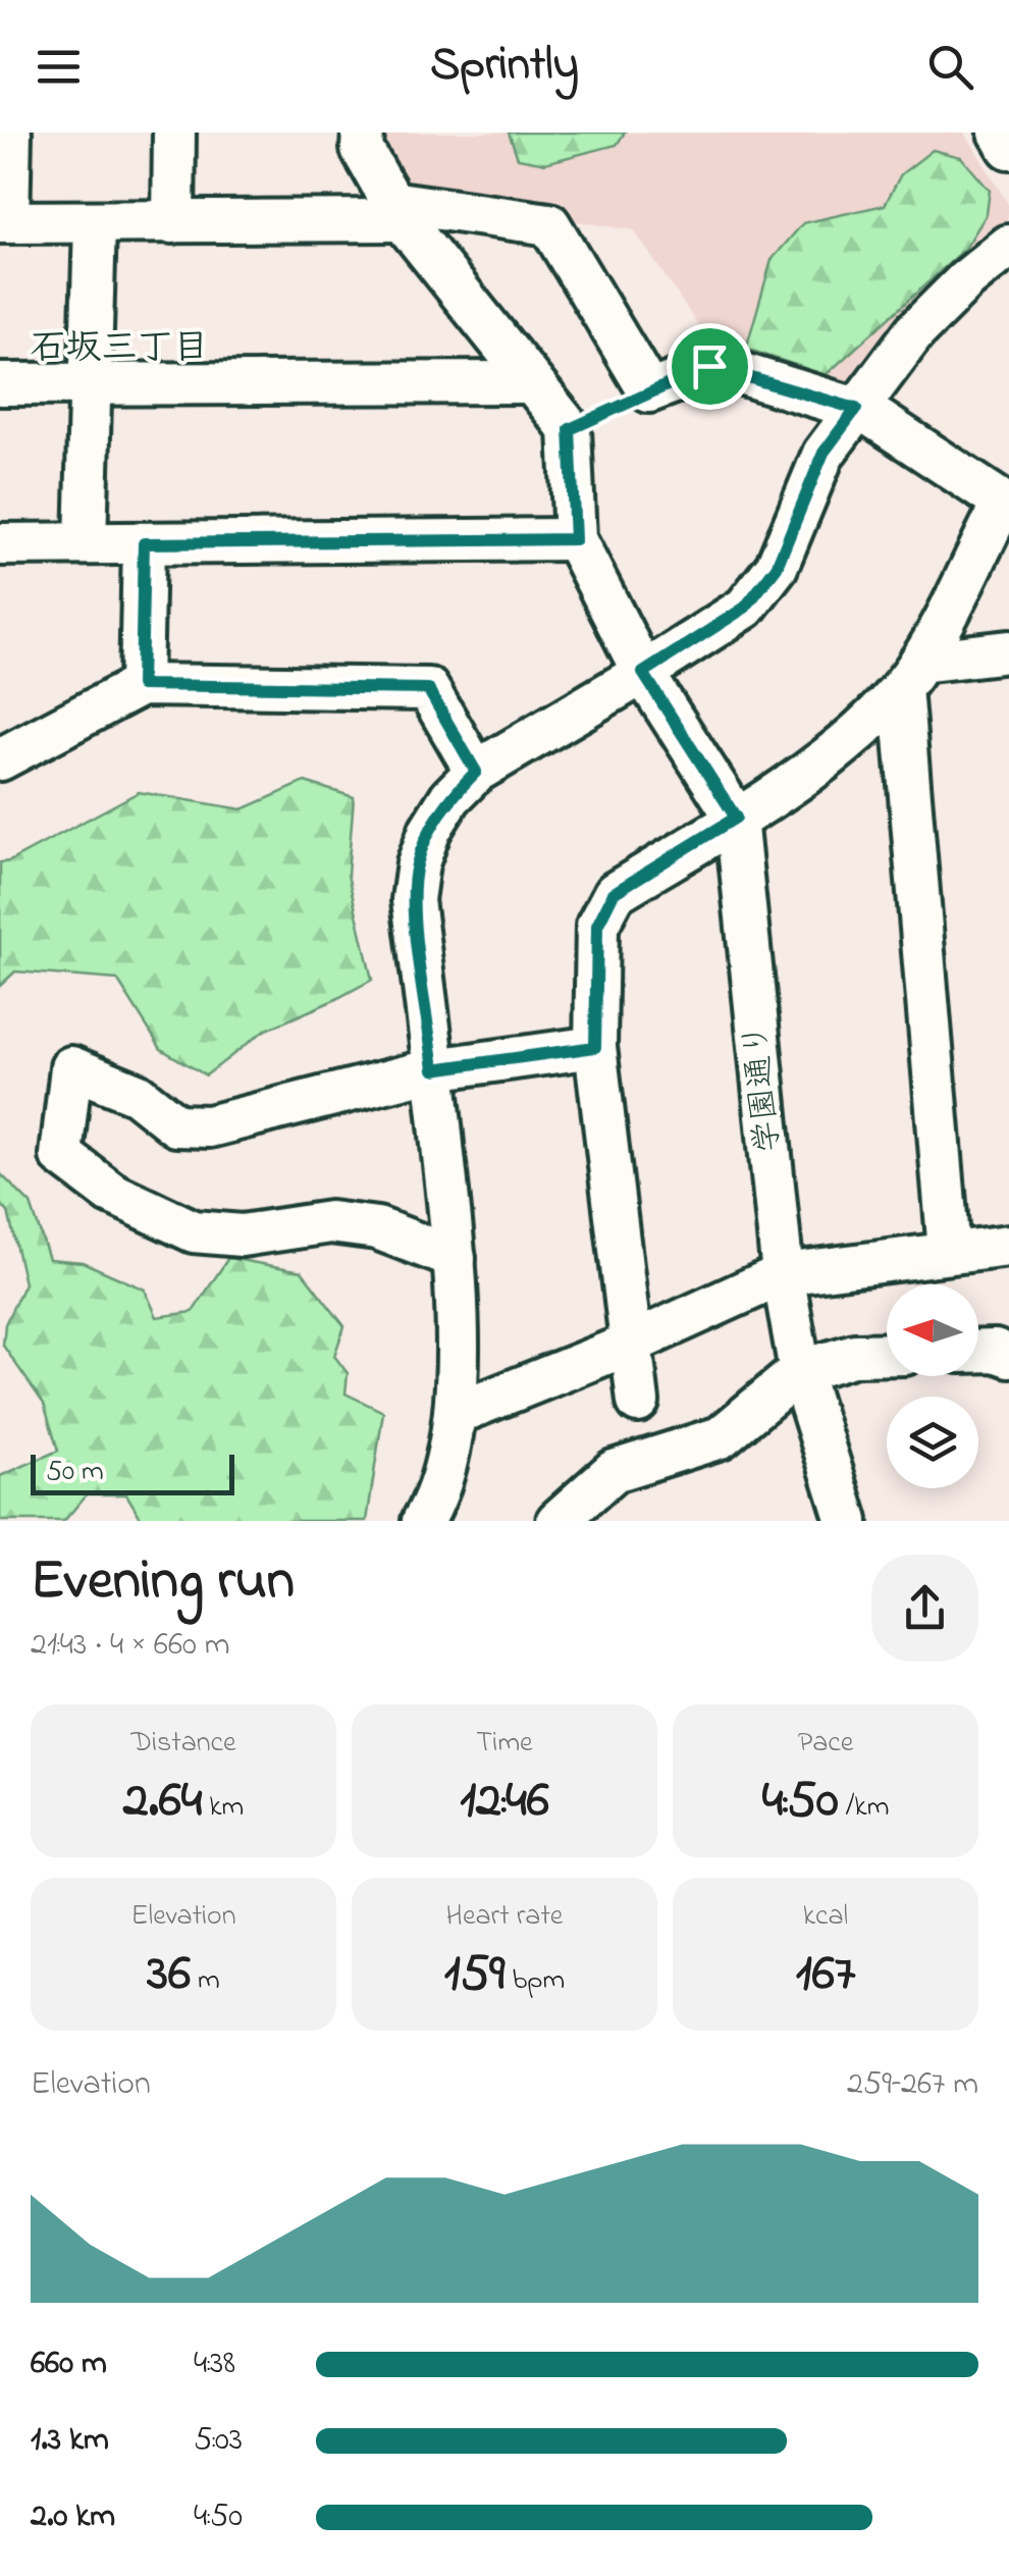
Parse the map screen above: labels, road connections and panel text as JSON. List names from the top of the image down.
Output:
{
  "streets": {
    "street": ["学園通り"]
  },
  "districts": ["石坂三丁目"],
  "scale_bar": "50 m",
  "north": "left",
  "page": {
    "header": "Sprintly",
    "scale": "50 m",
    "heading": ["Evening run", "21:43 · 4 × 660 m"],
    "stats": [
      ["Distance", "2.64 km"],
      ["Time", "12:46"],
      ["Pace", "4:50 /km"],
      ["Elevation", "36 m"],
      ["Heart rate", "159 bpm"],
      ["kcal", "167"]
    ],
    "chart": ["Elevation", "259–267 m"],
    "list": [
      {
        "name": "660 m",
        "note": "4:38"
      },
      {
        "name": "1.3 km",
        "note": "5:03"
      },
      {
        "name": "2.0 km",
        "note": "4:50"
      }
    ]
  }
}
